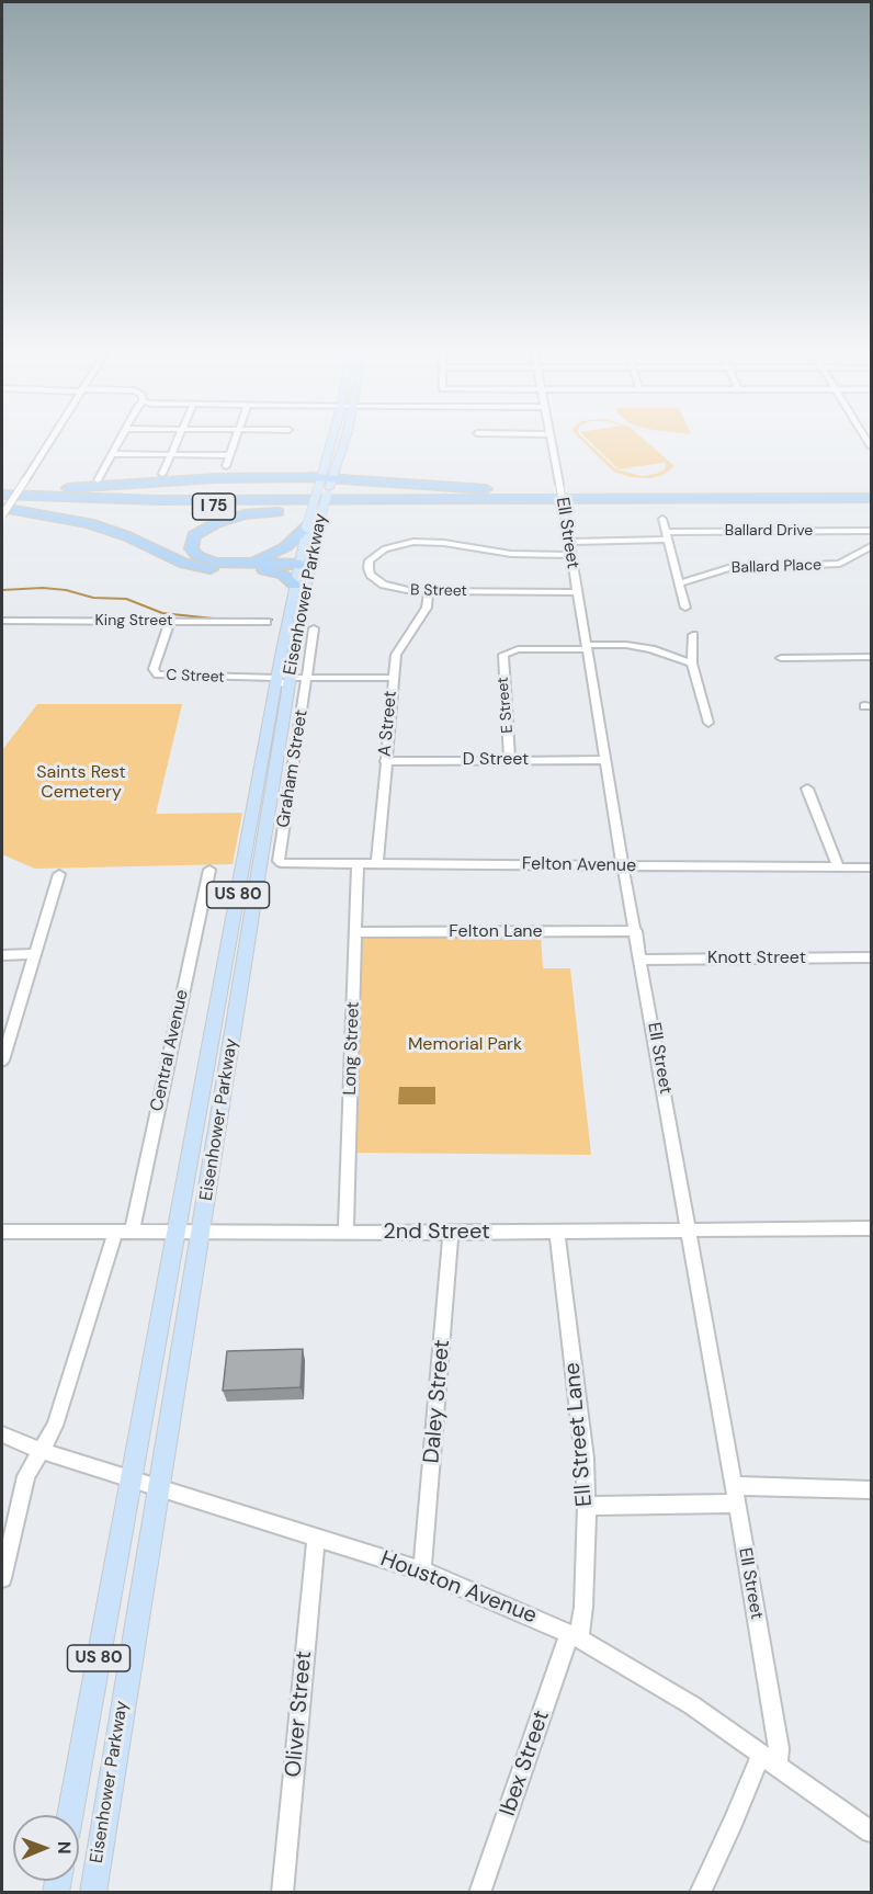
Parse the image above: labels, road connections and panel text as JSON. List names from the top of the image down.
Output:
{
  "streets": {
    "highway": ["I 75"],
    "main road": ["Eisenhower Parkway", "US 80"],
    "street": [
      "Ballard Drive",
      "Ell Street",
      "Ballard Place",
      "B Street",
      "King Street",
      "C Street",
      "E Street",
      "A Street",
      "D Street",
      "Graham Street",
      "Felton Avenue",
      "Felton Lane",
      "Knott Street",
      "Long Street",
      "Central Avenue",
      "2nd Street",
      "Daley Street",
      "Ell Street Lane",
      "Houston Avenue",
      "Oliver Street",
      "Ibex Street"
    ]
  },
  "crossings": [
    ["Ballard Drive", "Ell Street"],
    ["Ell Street", "B Street"],
    ["Ell Street", "E Street"],
    ["Ell Street", "D Street"],
    ["Ell Street", "Felton Avenue"],
    ["Ell Street", "Felton Lane"],
    ["Ell Street", "Knott Street"],
    ["Ell Street", "2nd Street"],
    ["Ell Street", "Houston Avenue"],
    ["B Street", "A Street"],
    ["Eisenhower Parkway", "C Street"],
    ["Eisenhower Parkway", "2nd Street"],
    ["Eisenhower Parkway", "Houston Avenue"],
    ["King Street", "C Street"],
    ["C Street", "A Street"],
    ["C Street", "Graham Street"],
    ["E Street", "D Street"],
    ["A Street", "D Street"],
    ["A Street", "Felton Avenue"],
    ["Graham Street", "Felton Avenue"],
    ["Felton Avenue", "Long Street"],
    ["Felton Lane", "Long Street"],
    ["Long Street", "2nd Street"],
    ["Central Avenue", "2nd Street"],
    ["Central Avenue", "Houston Avenue"],
    ["2nd Street", "Daley Street"],
    ["2nd Street", "Ell Street Lane"],
    ["Daley Street", "Houston Avenue"],
    ["Ell Street Lane", "Houston Avenue"],
    ["Ell Street Lane", "Ibex Street"],
    ["Houston Avenue", "Oliver Street"],
    ["Houston Avenue", "Ibex Street"]
  ],
  "parks": ["Saints Rest Cemetery", "Memorial Park"],
  "north": "right"
}
